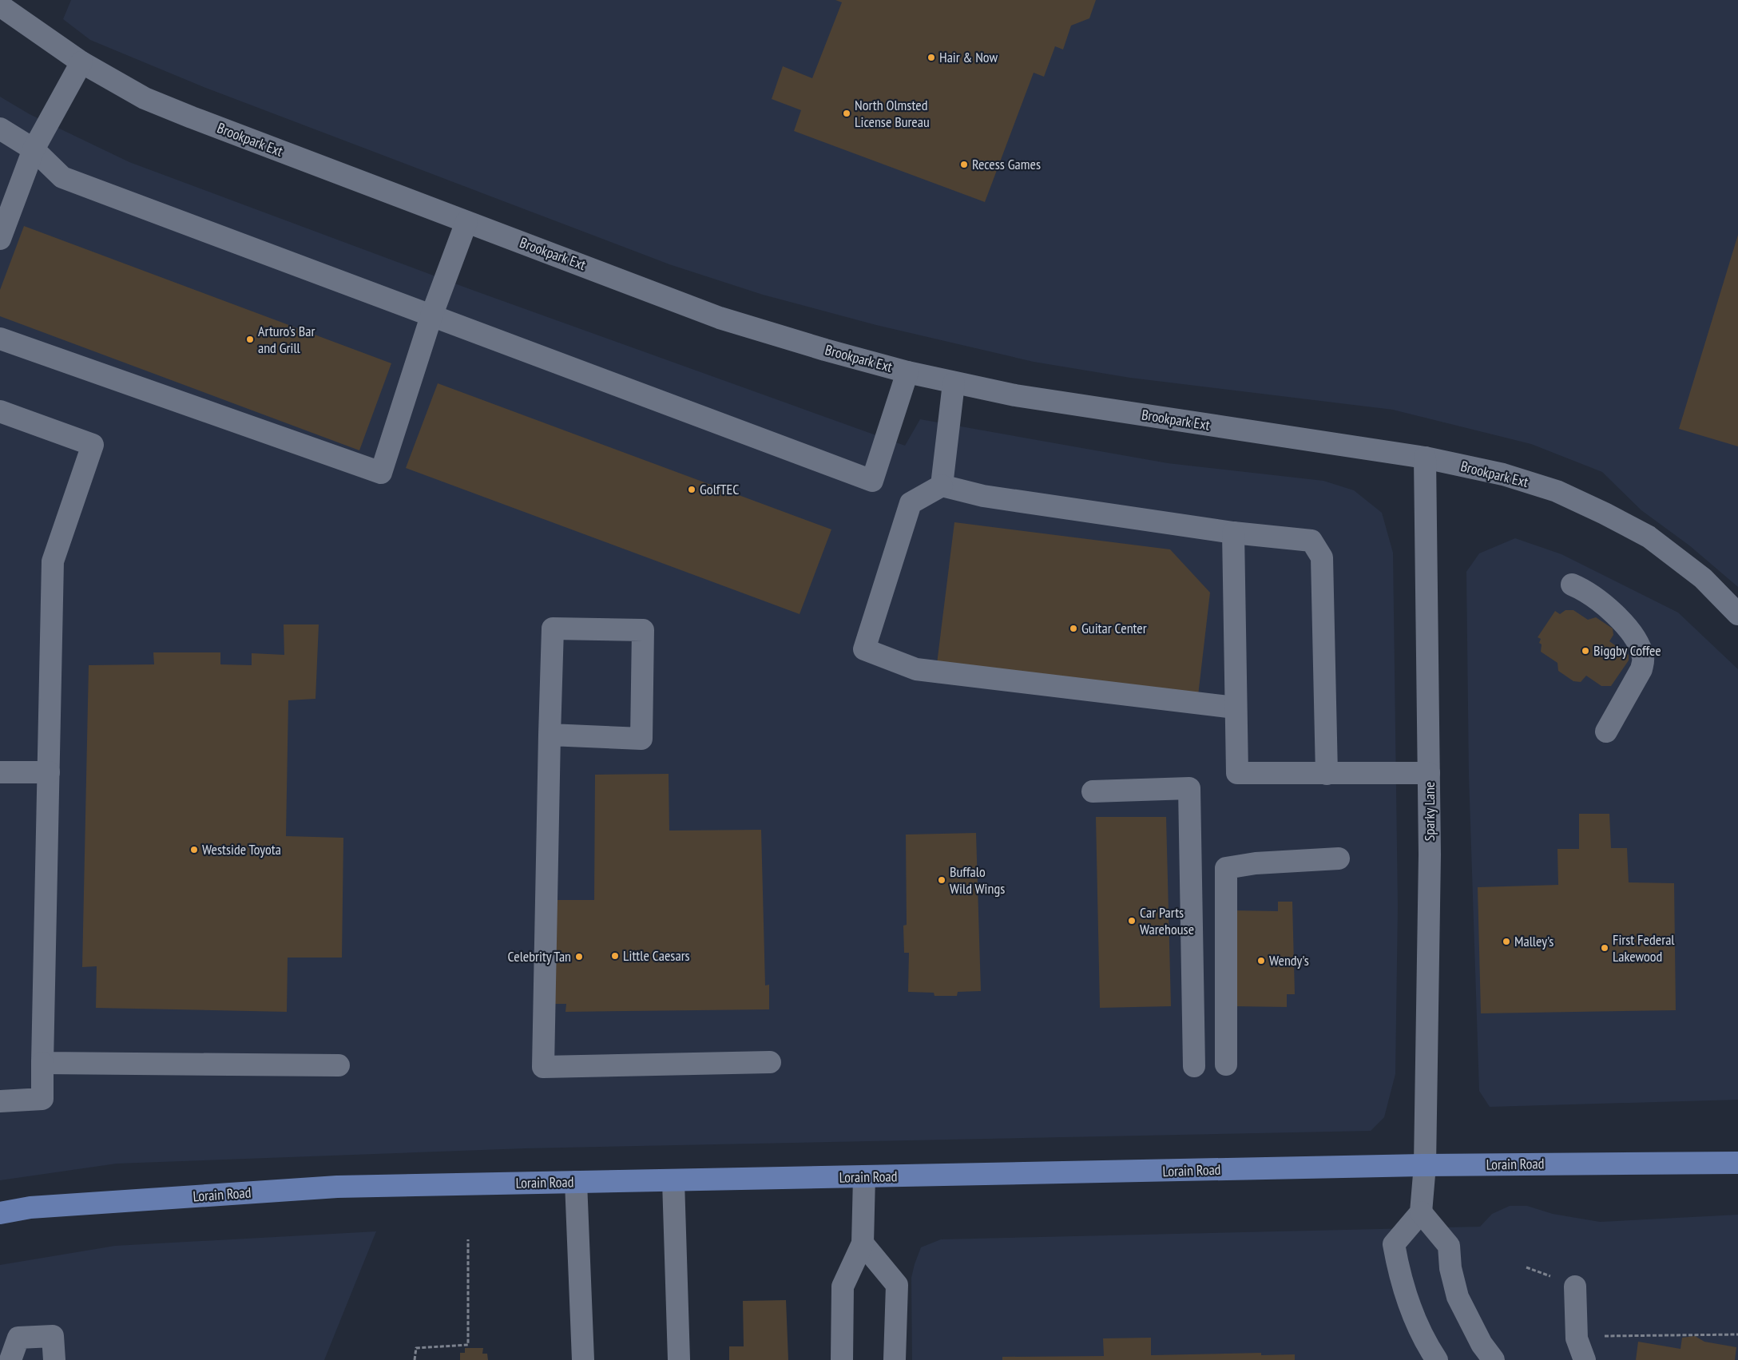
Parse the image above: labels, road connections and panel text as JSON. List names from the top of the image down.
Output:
{
  "streets": {
    "main road": ["Lorain Road"],
    "street": ["Brookpark Ext", "Sparky Lane"]
  },
  "crossings": [
    ["Brookpark Ext", "Sparky Lane"],
    ["Sparky Lane", "Lorain Road"]
  ],
  "places": [
    "Hair & Now",
    "North Olmsted License Bureau",
    "Recess Games",
    "Arturo's Bar and Grill",
    "GolfTEC",
    "Guitar Center",
    "Biggby Coffee",
    "Westside Toyota",
    "Buffalo Wild Wings",
    "Car Parts Warehouse",
    "Malley's",
    "First Federal Lakewood",
    "Little Caesars",
    "Celebrity Tan",
    "Wendy's"
  ]
}
